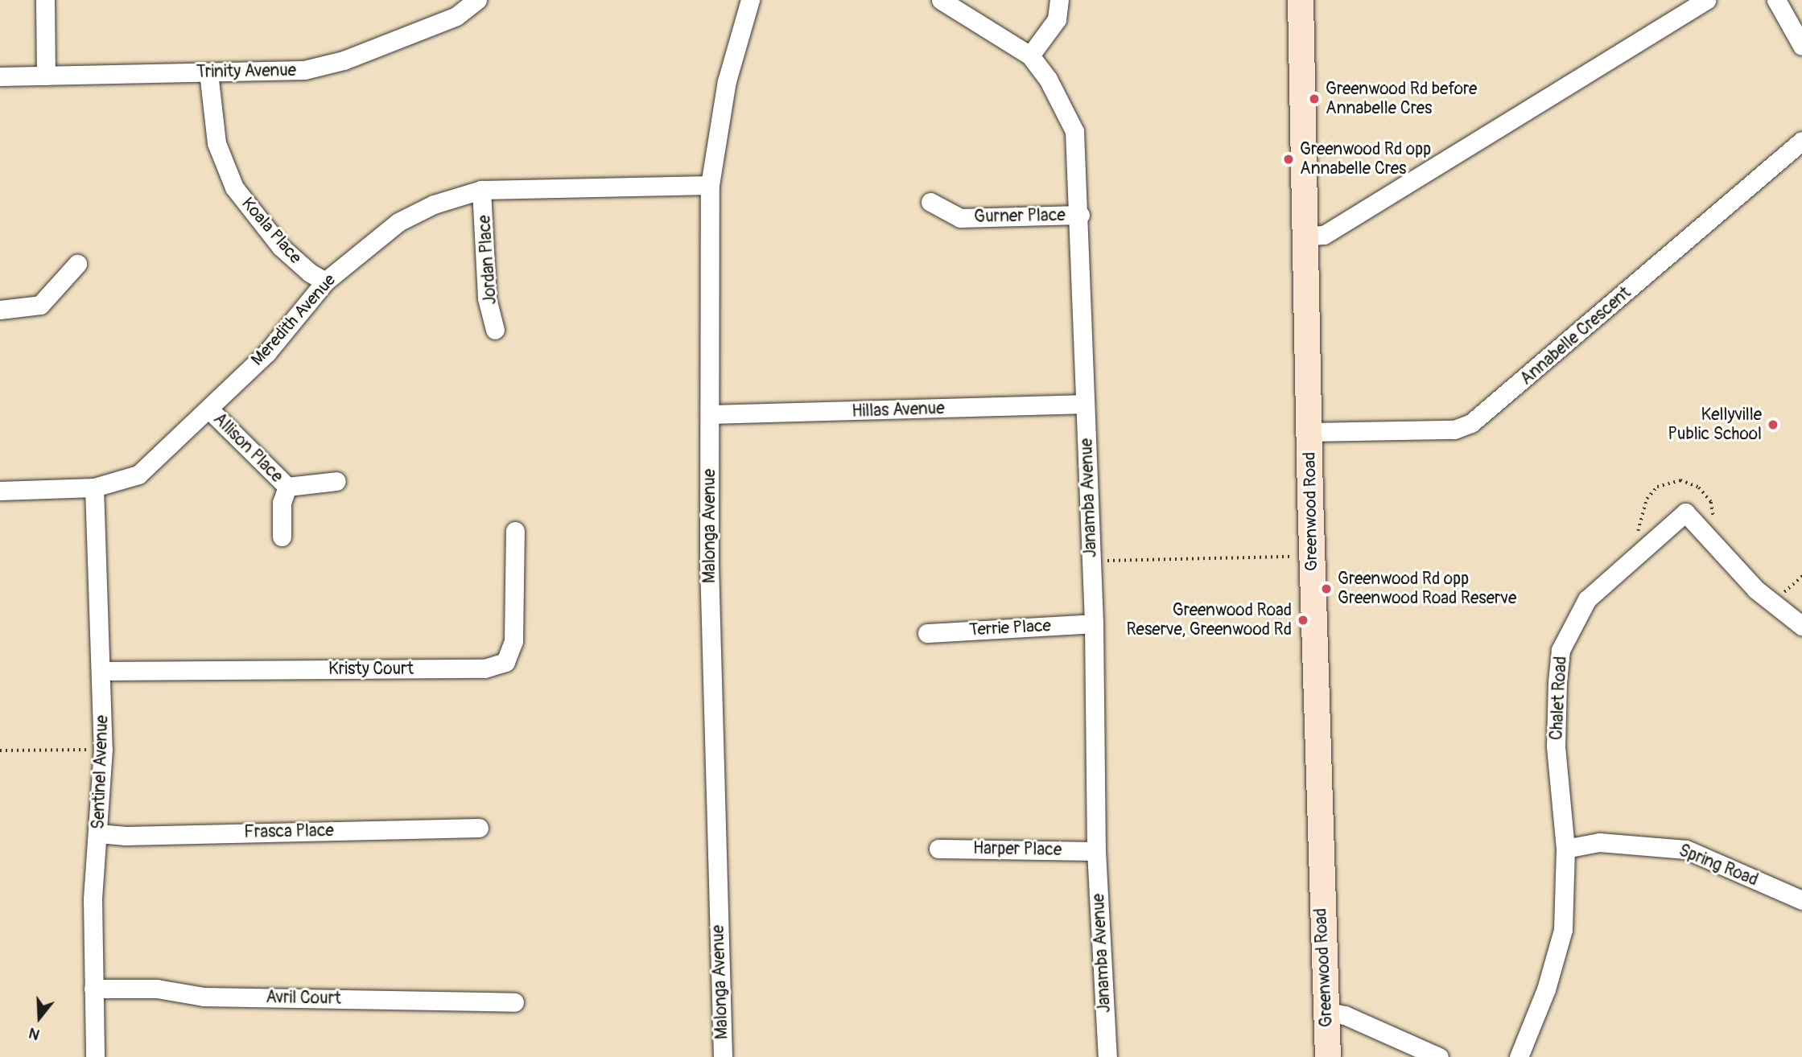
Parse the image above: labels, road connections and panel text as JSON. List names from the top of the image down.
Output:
{
  "streets": {
    "street": [
      "Trinity Avenue",
      "Gurner Place",
      "Koala Place",
      "Jordan Place",
      "Meredith Avenue",
      "Annabelle Crescent",
      "Hillas Avenue",
      "Allison Place",
      "Janamba Avenue",
      "Greenwood Road",
      "Malonga Avenue",
      "Terrie Place",
      "Kristy Court",
      "Chalet Road",
      "Sentinel Avenue",
      "Frasca Place",
      "Harper Place",
      "Spring Road",
      "Avril Court"
    ]
  },
  "crossings": [
    ["Trinity Avenue", "Koala Place"],
    ["Gurner Place", "Janamba Avenue"],
    ["Koala Place", "Meredith Avenue"],
    ["Jordan Place", "Meredith Avenue"],
    ["Meredith Avenue", "Allison Place"],
    ["Meredith Avenue", "Malonga Avenue"],
    ["Meredith Avenue", "Sentinel Avenue"],
    ["Annabelle Crescent", "Greenwood Road"],
    ["Hillas Avenue", "Janamba Avenue"],
    ["Hillas Avenue", "Malonga Avenue"],
    ["Janamba Avenue", "Terrie Place"],
    ["Janamba Avenue", "Harper Place"],
    ["Kristy Court", "Sentinel Avenue"],
    ["Chalet Road", "Spring Road"],
    ["Sentinel Avenue", "Frasca Place"],
    ["Sentinel Avenue", "Avril Court"]
  ],
  "places": [
    "Greenwood Rd before Annabelle Cres",
    "Greenwood Rd opp Annabelle Cres",
    "Kellyville Public School",
    "Greenwood Rd opp Greenwood Road Reserve",
    "Greenwood Road Reserve, Greenwood Rd"
  ],
  "north": "bottom"
}
